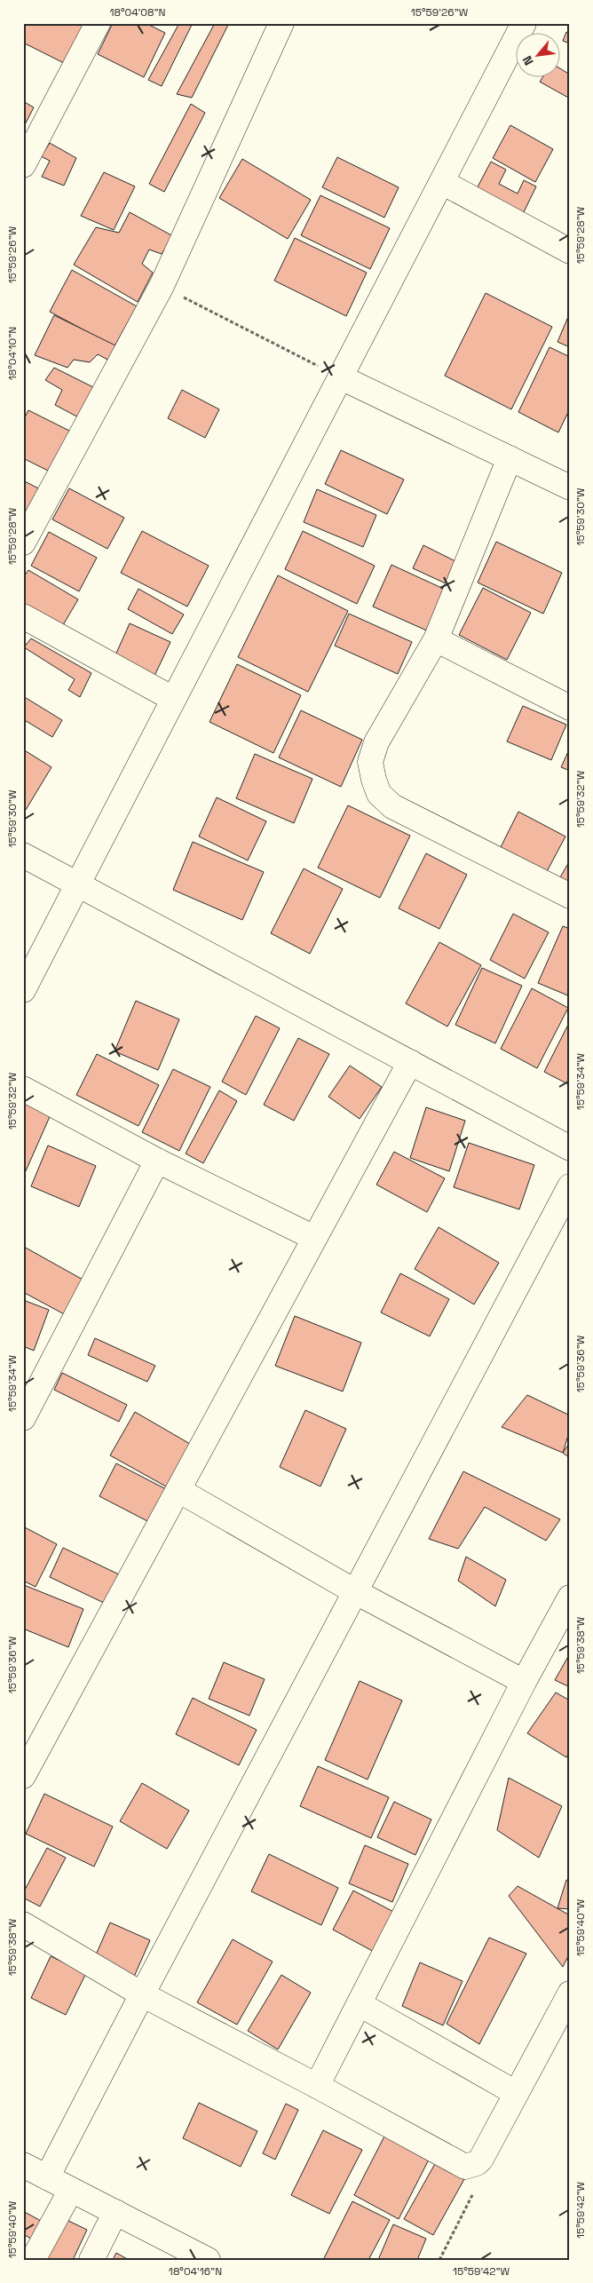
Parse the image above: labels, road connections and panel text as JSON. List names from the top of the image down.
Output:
{
  "north": "bottom left",
  "coordinates": [
    "18°04'08\"N",
    "15°59'26\"W",
    "15°59'28\"W",
    "18°04'10\"N",
    "15°59'30\"W",
    "15°59'32\"W",
    "15°59'34\"W",
    "15°59'36\"W",
    "15°59'38\"W",
    "15°59'40\"W",
    "15°59'42\"W",
    "18°04'16\"N"
  ]
}
